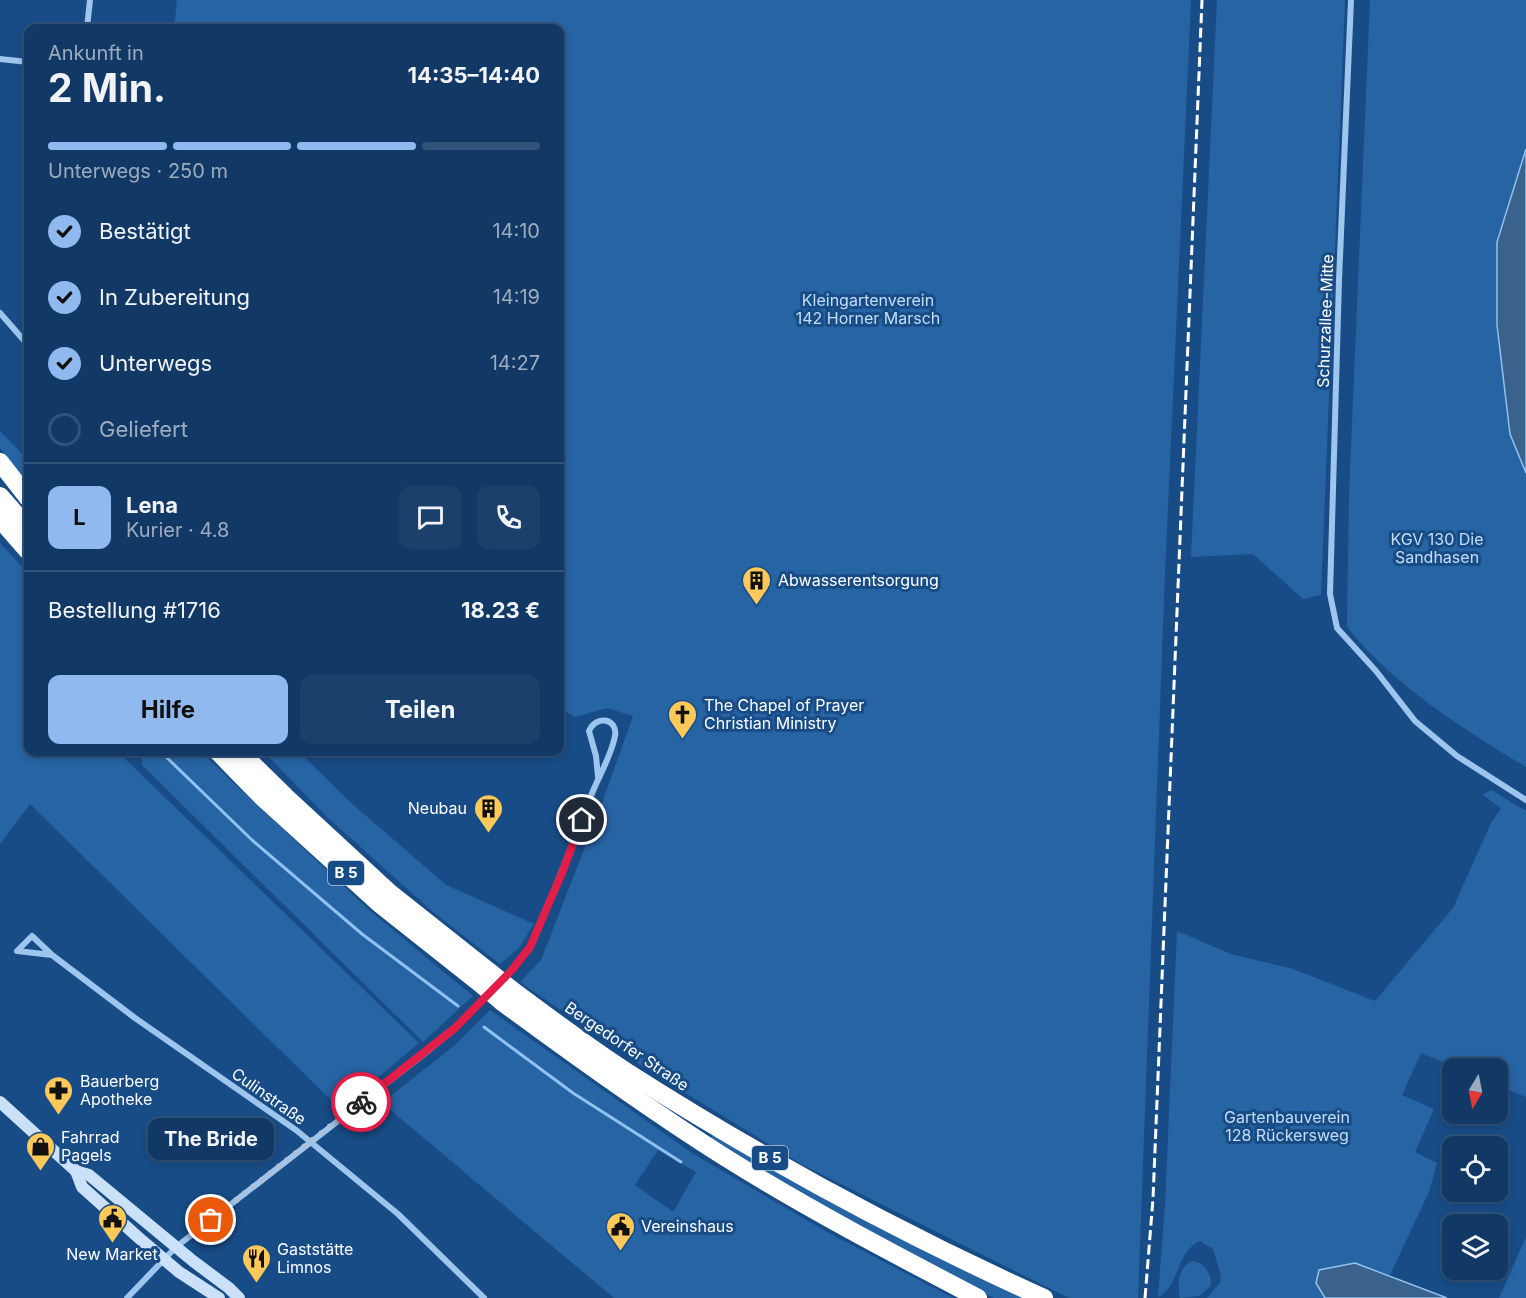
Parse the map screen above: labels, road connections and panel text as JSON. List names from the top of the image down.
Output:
{
  "streets": {
    "highway": ["B 5", "Bergedorfer Straße"],
    "street": ["Schurzallee-Mitte", "Culinstraße"]
  },
  "parks": ["Kleingartenverein 142 Horner Marsch", "KGV 130 Die Sandhasen", "Gartenbauverein 128 Rückersweg"],
  "places": {
    "building": ["Abwasserentsorgung", "Neubau"],
    "church": ["The Chapel of Prayer Christian Ministry"],
    "pharmacy": ["Bauerberg Apotheke"],
    "shop": ["Fahrrad Pagels"],
    "other": ["The Bride"],
    "public building": ["New Market", "Vereinshaus"],
    "restaurant": ["Gaststätte Limnos"]
  },
  "north": "bottom",
  "page": {
    "heading": ["2 Min.", "Ankunft in", "14:35–14:40"],
    "panel": [
      "Lena",
      "Kurier · 4.8",
      "Bestellung #1716",
      "18.23 €"
    ],
    "bar": "Unterwegs · 250 m",
    "list": [
      ["Bestätigt", "14:10"],
      ["In Zubereitung", "14:19"],
      ["Unterwegs", "14:27"],
      "Geliefert"
    ],
    "round": "L",
    "buttons": ["Hilfe", "Teilen"],
    "bubble": "The Bride"
  }
}
